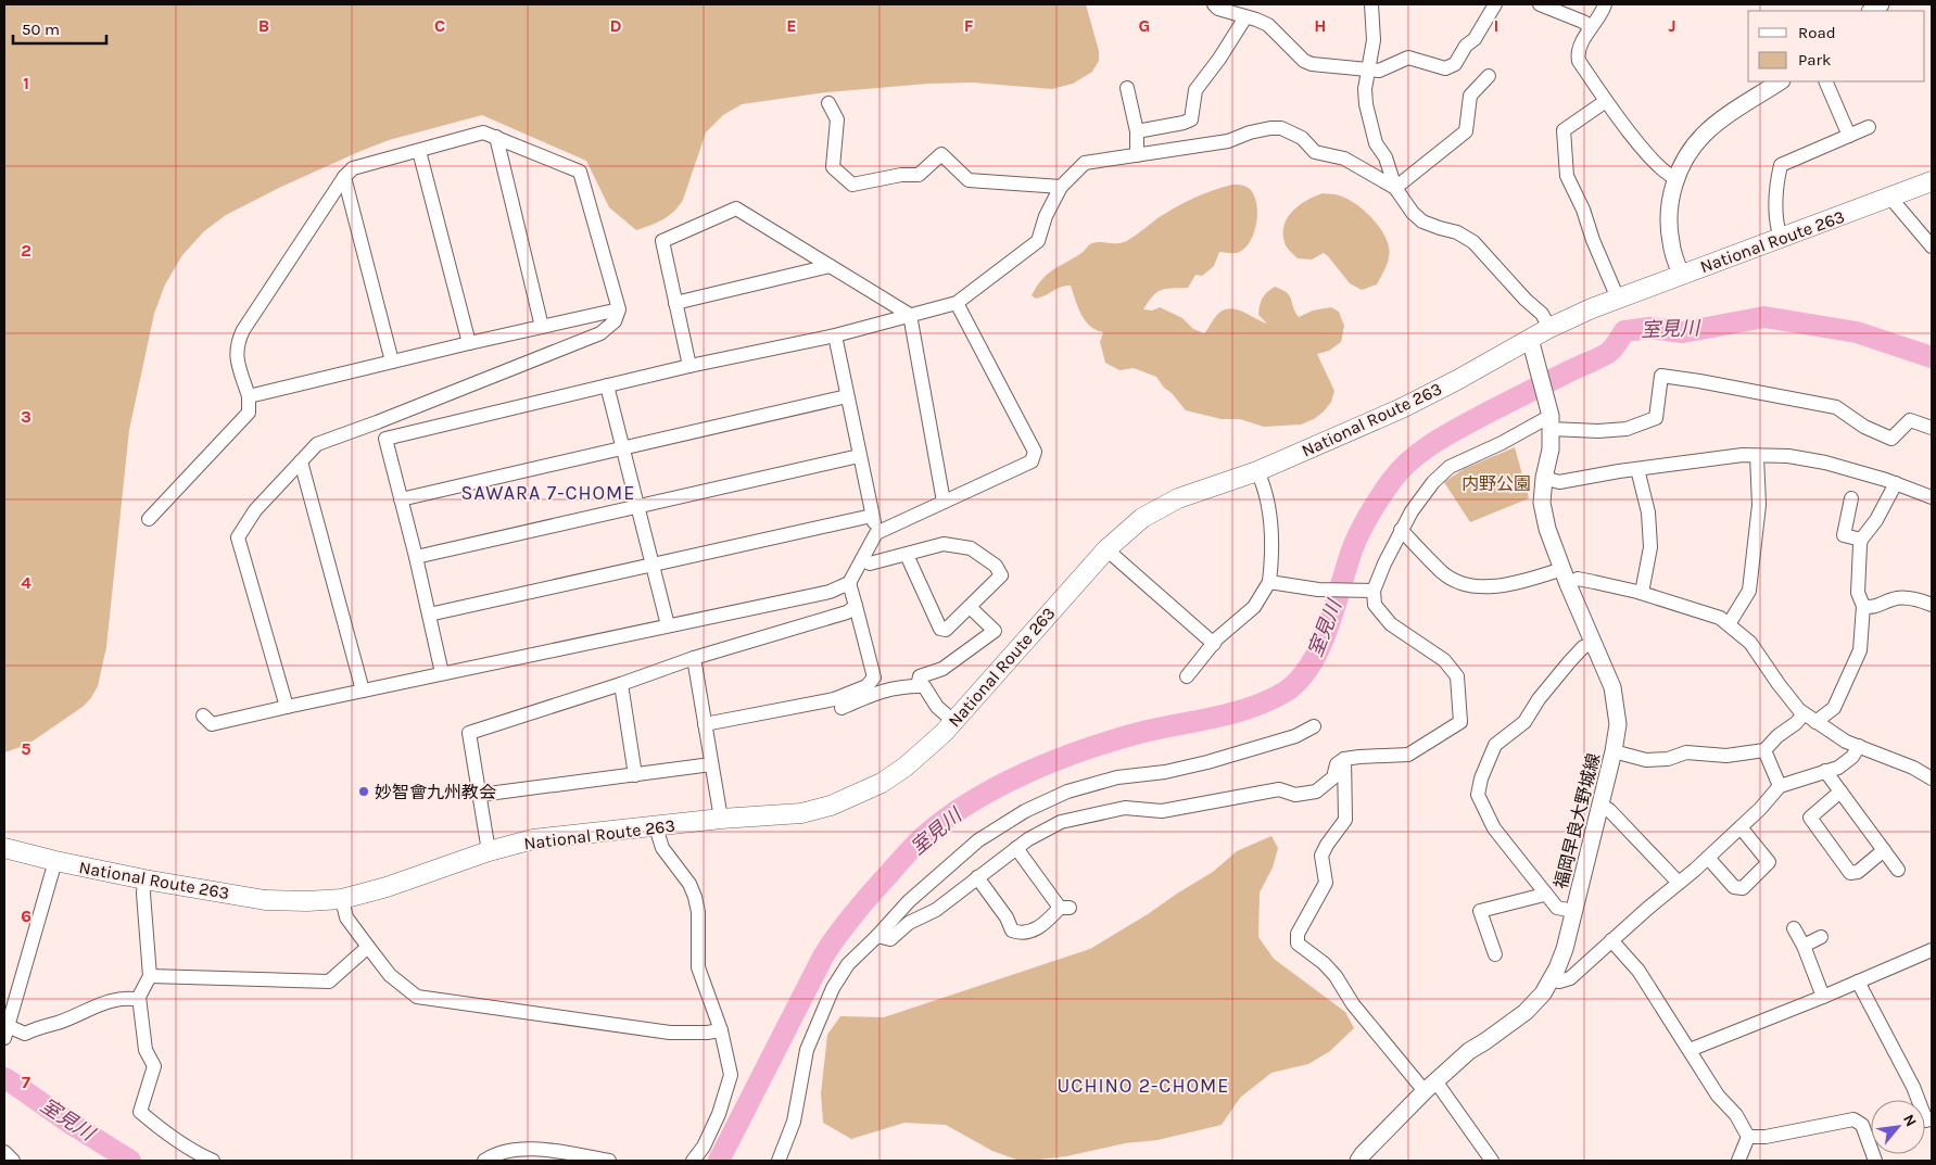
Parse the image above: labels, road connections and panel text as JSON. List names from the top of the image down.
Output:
{
  "streets": {
    "highway": ["National Route 263"],
    "main road": ["福岡早良大野城線"]
  },
  "crossings": [
    ["National Route 263", "福岡早良大野城線"]
  ],
  "districts": ["SAWARA 7-CHOME", "UCHINO 2-CHOME"],
  "water": ["室見川"],
  "parks": ["内野公園"],
  "places": ["妙智會九州教会"],
  "legend": ["Road", "Park"],
  "scale_bar": "50 m",
  "north": "top right",
  "grid": {
    "columns": [
      "B",
      "C",
      "D",
      "E",
      "F",
      "G",
      "H",
      "I",
      "J"
    ],
    "rows": [
      "1",
      "2",
      "3",
      "4",
      "5",
      "6",
      "7"
    ]
  }
}
